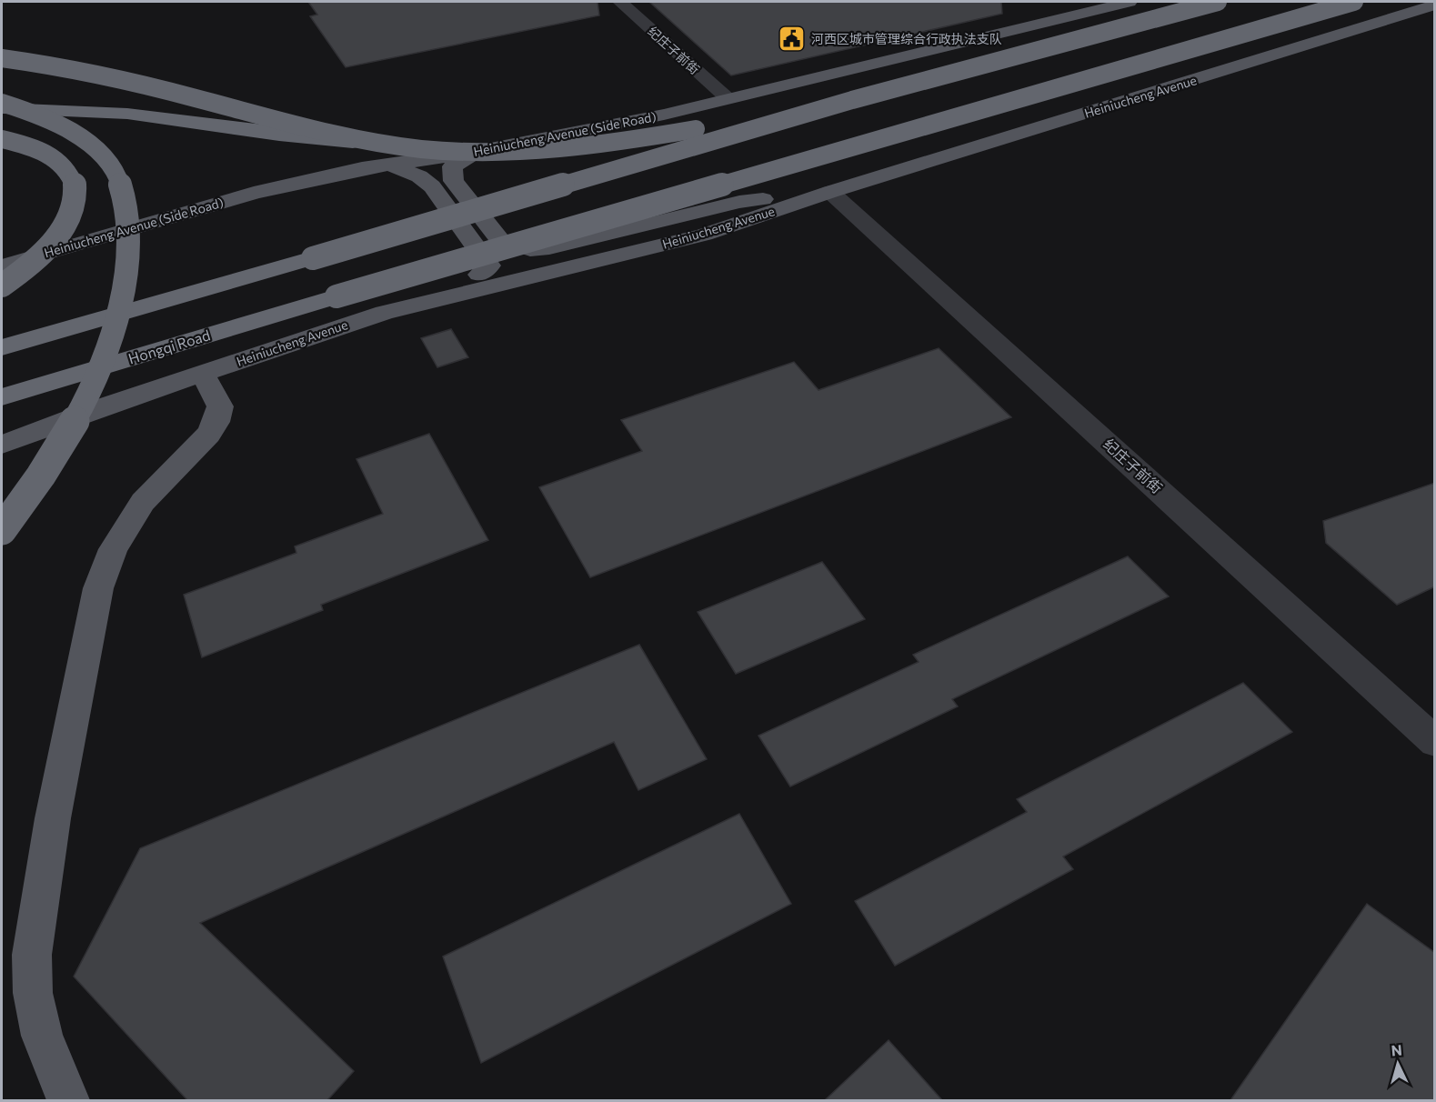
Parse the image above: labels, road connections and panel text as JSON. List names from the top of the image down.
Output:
{
  "streets": {
    "highway": ["Heiniucheng Avenue", "Hongqi Road"],
    "main road": ["Heiniucheng Avenue (Side Road)"],
    "street": ["纪庄子前街"]
  },
  "crossings": [
    ["纪庄子前街", "Heiniucheng Avenue"],
    ["纪庄子前街", "Heiniucheng Avenue (Side Road)"],
    ["Heiniucheng Avenue", "Hongqi Road"]
  ],
  "places": {
    "public building": ["河西区城市管理综合行政执法支队"]
  },
  "north": "top"
}
